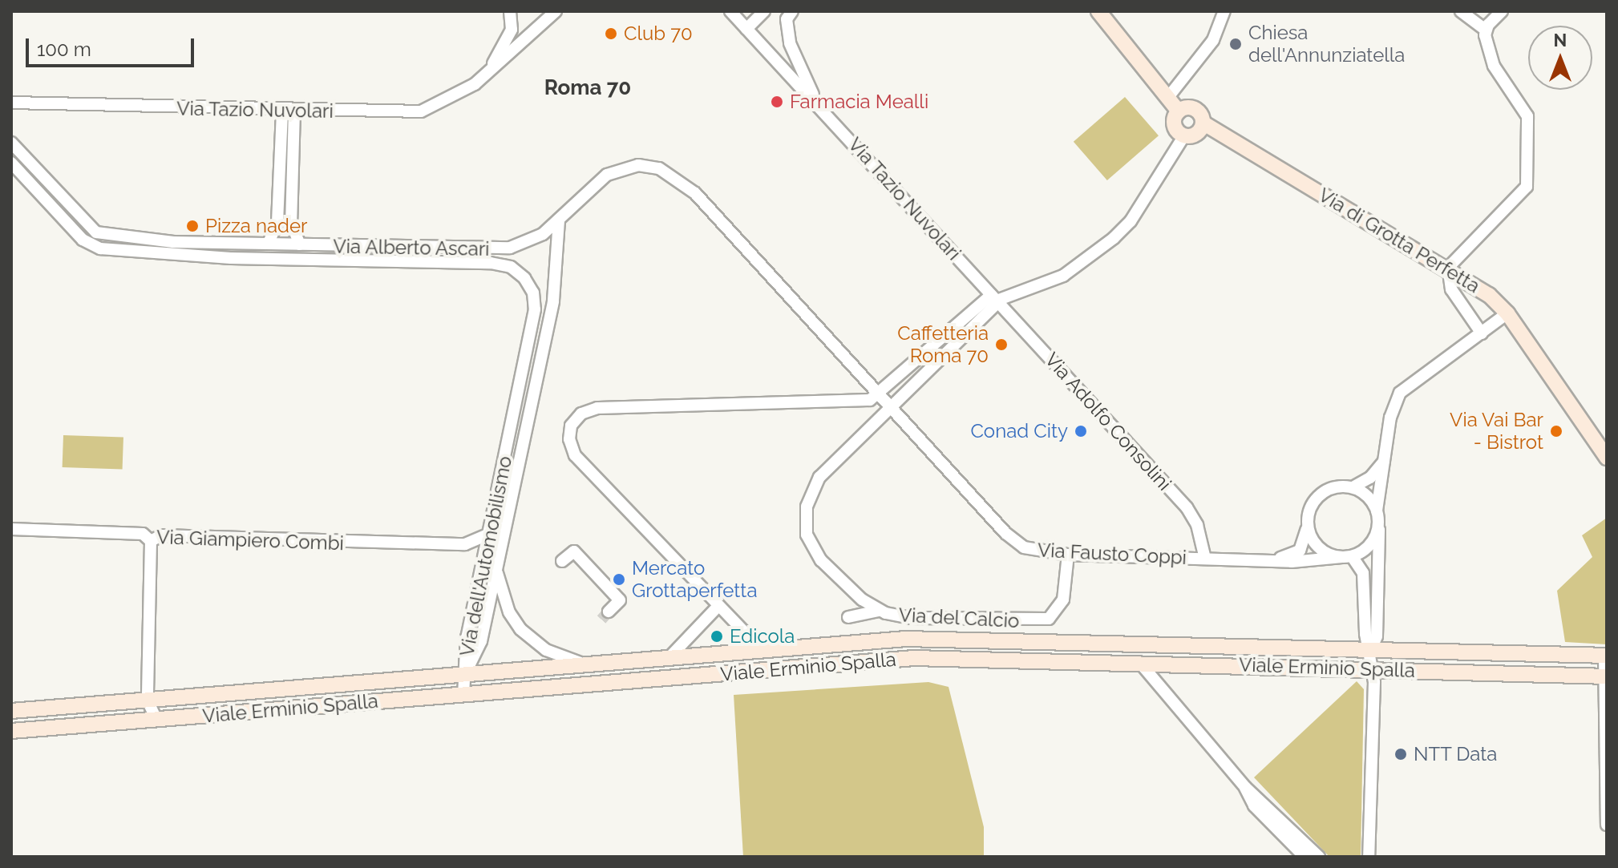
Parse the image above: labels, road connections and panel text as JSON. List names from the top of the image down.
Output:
{
  "streets": {
    "main road": ["Via di Grotta Perfetta", "Viale Erminio Spalla"],
    "street": [
      "Via Tazio Nuvolari",
      "Via Alberto Ascari",
      "Via Adolfo Consolini",
      "Via Giampiero Combi",
      "Via Fausto Coppi",
      "Via dell'Automobilismo",
      "Via del Calcio"
    ]
  },
  "crossings": [
    ["Via Tazio Nuvolari", "Via Adolfo Consolini"],
    ["Via Alberto Ascari", "Via Fausto Coppi"],
    ["Via Alberto Ascari", "Via dell'Automobilismo"],
    ["Via Adolfo Consolini", "Via Fausto Coppi"],
    ["Via Giampiero Combi", "Via dell'Automobilismo"],
    ["Via Fausto Coppi", "Via del Calcio"],
    ["Via dell'Automobilismo", "Viale Erminio Spalla"]
  ],
  "districts": ["Roma 70"],
  "places": [
    "Club 70",
    "Chiesa dell'Annunziatella",
    "Farmacia Mealli",
    "Pizza nader",
    "Caffetteria Roma 70",
    "Conad City",
    "Via Vai Bar - Bistrot",
    "Mercato Grottaperfetta",
    "Edicola",
    "NTT Data"
  ],
  "scale_bar": "100 m",
  "north": "top"
}
